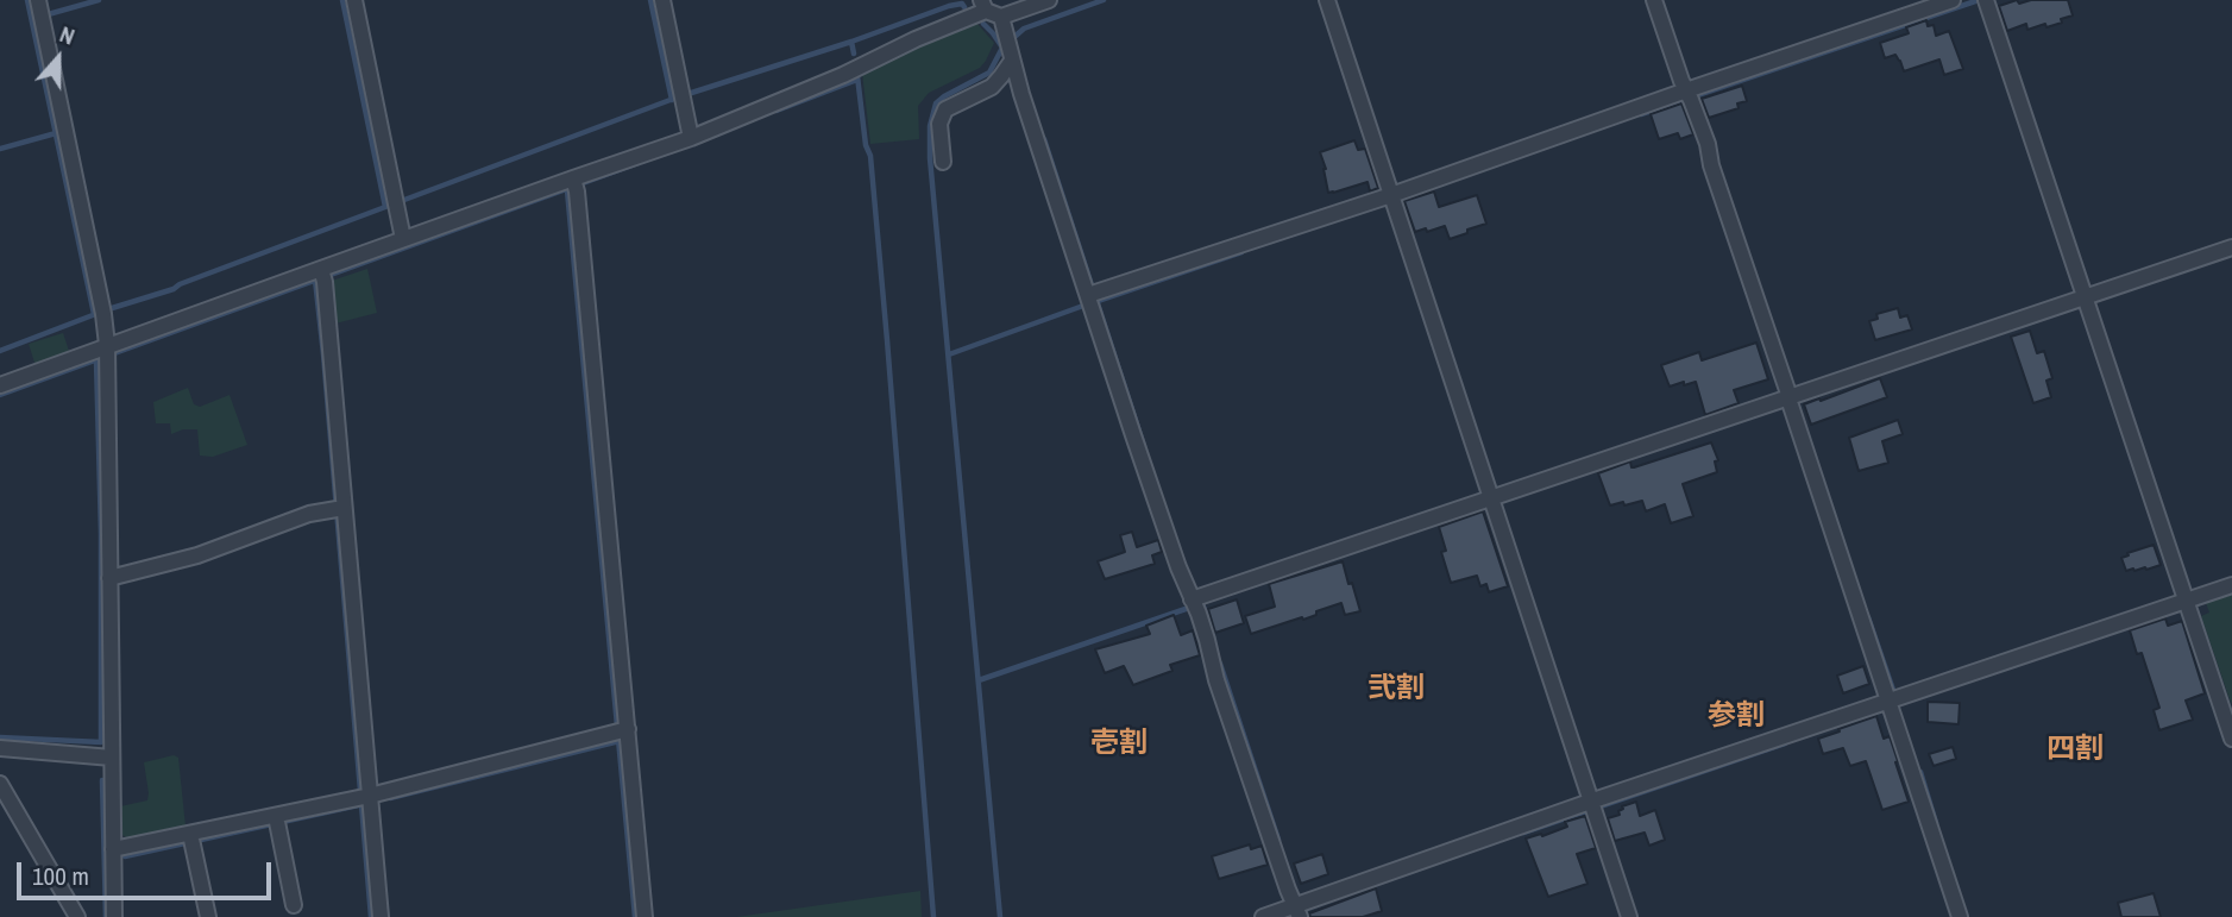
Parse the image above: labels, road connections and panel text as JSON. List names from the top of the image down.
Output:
{
  "districts": [
    "弐割",
    "参割",
    "壱割",
    "四割"
  ],
  "scale_bar": "100 m",
  "north": "top"
}
